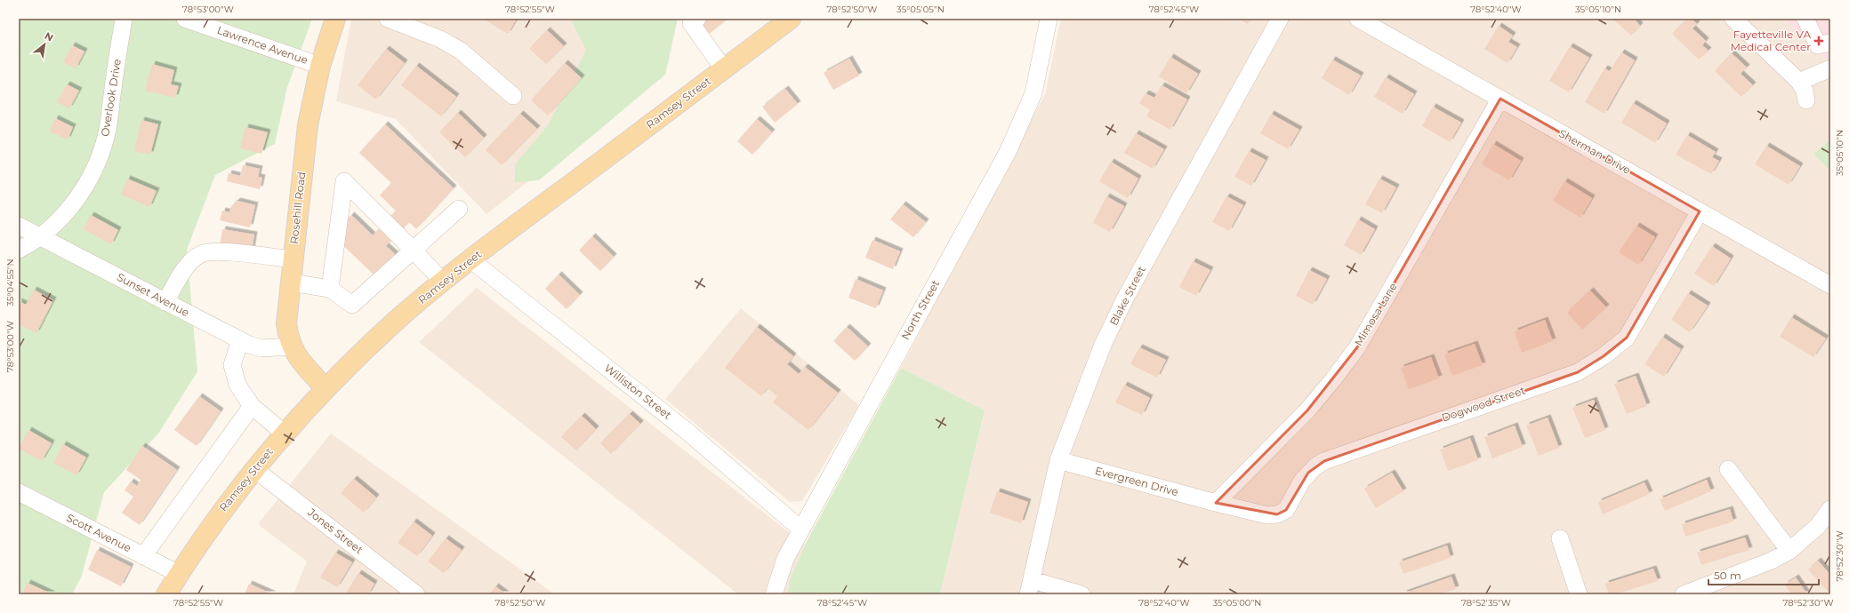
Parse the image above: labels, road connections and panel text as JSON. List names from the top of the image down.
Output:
{
  "streets": {
    "main road": ["Ramsey Street", "Rosehill Road"],
    "street": [
      "Lawrence Avenue",
      "Overlook Drive",
      "Sherman Drive",
      "Sunset Avenue",
      "Blake Street",
      "North Street",
      "Mimosa Lane",
      "Williston Street",
      "Dogwood Street",
      "Evergreen Drive",
      "Jones Street",
      "Scott Avenue"
    ]
  },
  "crossings": [
    ["Lawrence Avenue", "Rosehill Road"],
    ["Overlook Drive", "Sunset Avenue"],
    ["Ramsey Street", "Rosehill Road"],
    ["Ramsey Street", "Williston Street"],
    ["Ramsey Street", "Jones Street"],
    ["Ramsey Street", "Scott Avenue"],
    ["Sherman Drive", "Mimosa Lane"],
    ["Sherman Drive", "Dogwood Street"],
    ["Rosehill Road", "Sunset Avenue"],
    ["Blake Street", "Evergreen Drive"],
    ["North Street", "Williston Street"],
    ["Mimosa Lane", "Dogwood Street"],
    ["Mimosa Lane", "Evergreen Drive"],
    ["Dogwood Street", "Evergreen Drive"]
  ],
  "places": {
    "health": ["Fayetteville VA Medical Center"]
  },
  "scale_bar": "50 m",
  "north": "top right",
  "coordinates": [
    "78°53'00\"W",
    "78°52'55\"W",
    "78°52'50\"W",
    "35°05'05\"N",
    "78°52'45\"W",
    "78°52'40\"W",
    "35°05'10\"N",
    "35°04'55\"N",
    "78°52'30\"W",
    "35°05'00\"N",
    "78°52'35\"W"
  ]
}
